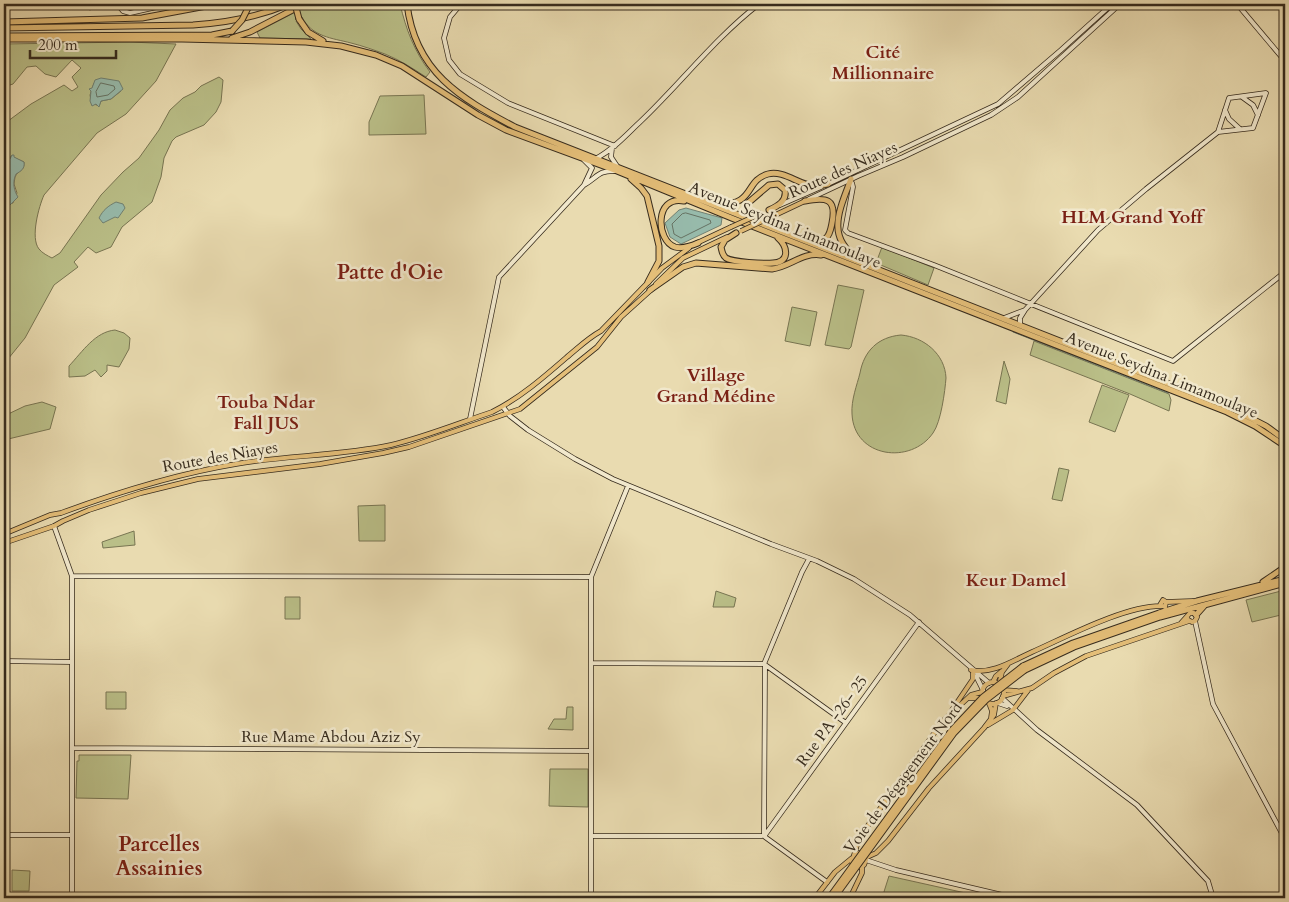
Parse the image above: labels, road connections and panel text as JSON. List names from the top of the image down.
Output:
{
  "streets": {
    "highway": ["Avenue Seydina Limamoulaye", "Voie de Dégagement Nord"],
    "main road": ["Route des Niayes"],
    "street": ["Rue PA -26- 25", "Rue Mame Abdou Aziz Sy"]
  },
  "districts": [
    "Cité Millionnaire",
    "HLM Grand Yoff",
    "Patte d'Oie",
    "Village Grand Médine",
    "Touba Ndar Fall JUS",
    "Keur Damel",
    "Parcelles Assainies"
  ],
  "scale_bar": "200 m"
}
